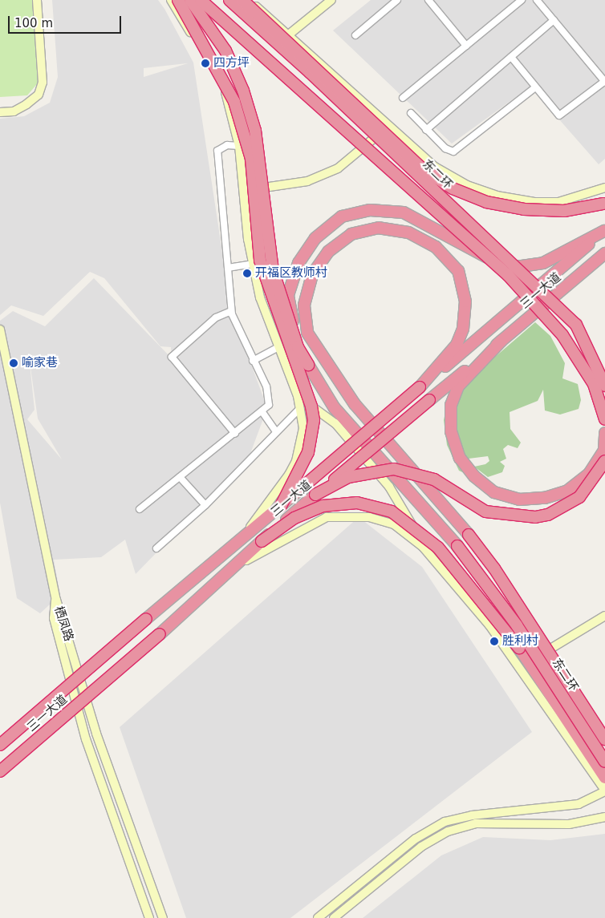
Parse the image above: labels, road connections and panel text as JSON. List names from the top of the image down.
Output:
{
  "streets": {
    "highway": ["东二环", "三一大道"],
    "street": ["栖凤路"]
  },
  "places": [
    "四方坪",
    "开福区教师村",
    "喻家巷",
    "胜利村"
  ],
  "scale_bar": "100 m"
}
